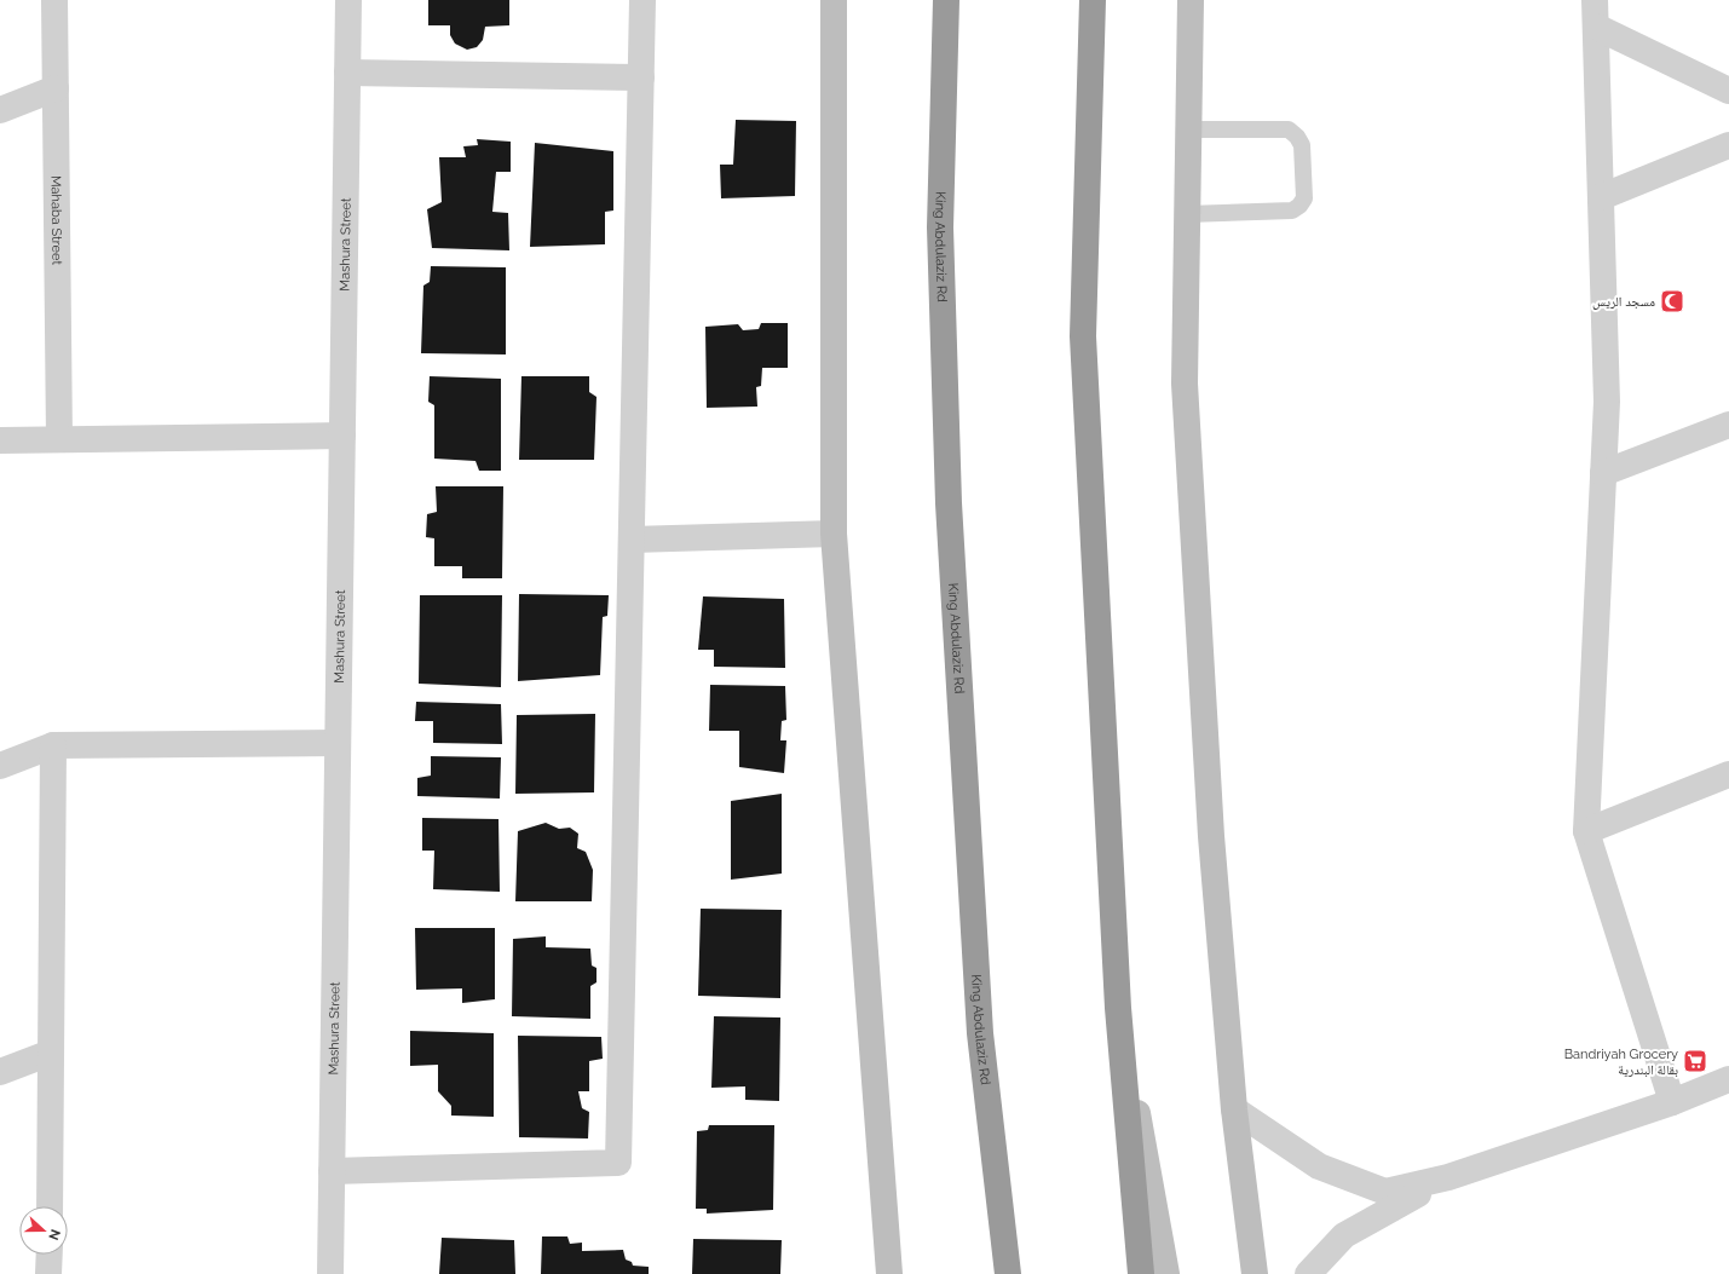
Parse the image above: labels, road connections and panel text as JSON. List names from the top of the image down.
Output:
{
  "streets": {
    "highway": ["King Abdulaziz Rd"],
    "street": ["Mahaba Street", "Mashura Street"]
  },
  "places": {
    "mosque": ["مسجد الريس"],
    "supermarket": ["Bandriyah Grocery بقالة البندرية"]
  },
  "north": "right"
}
